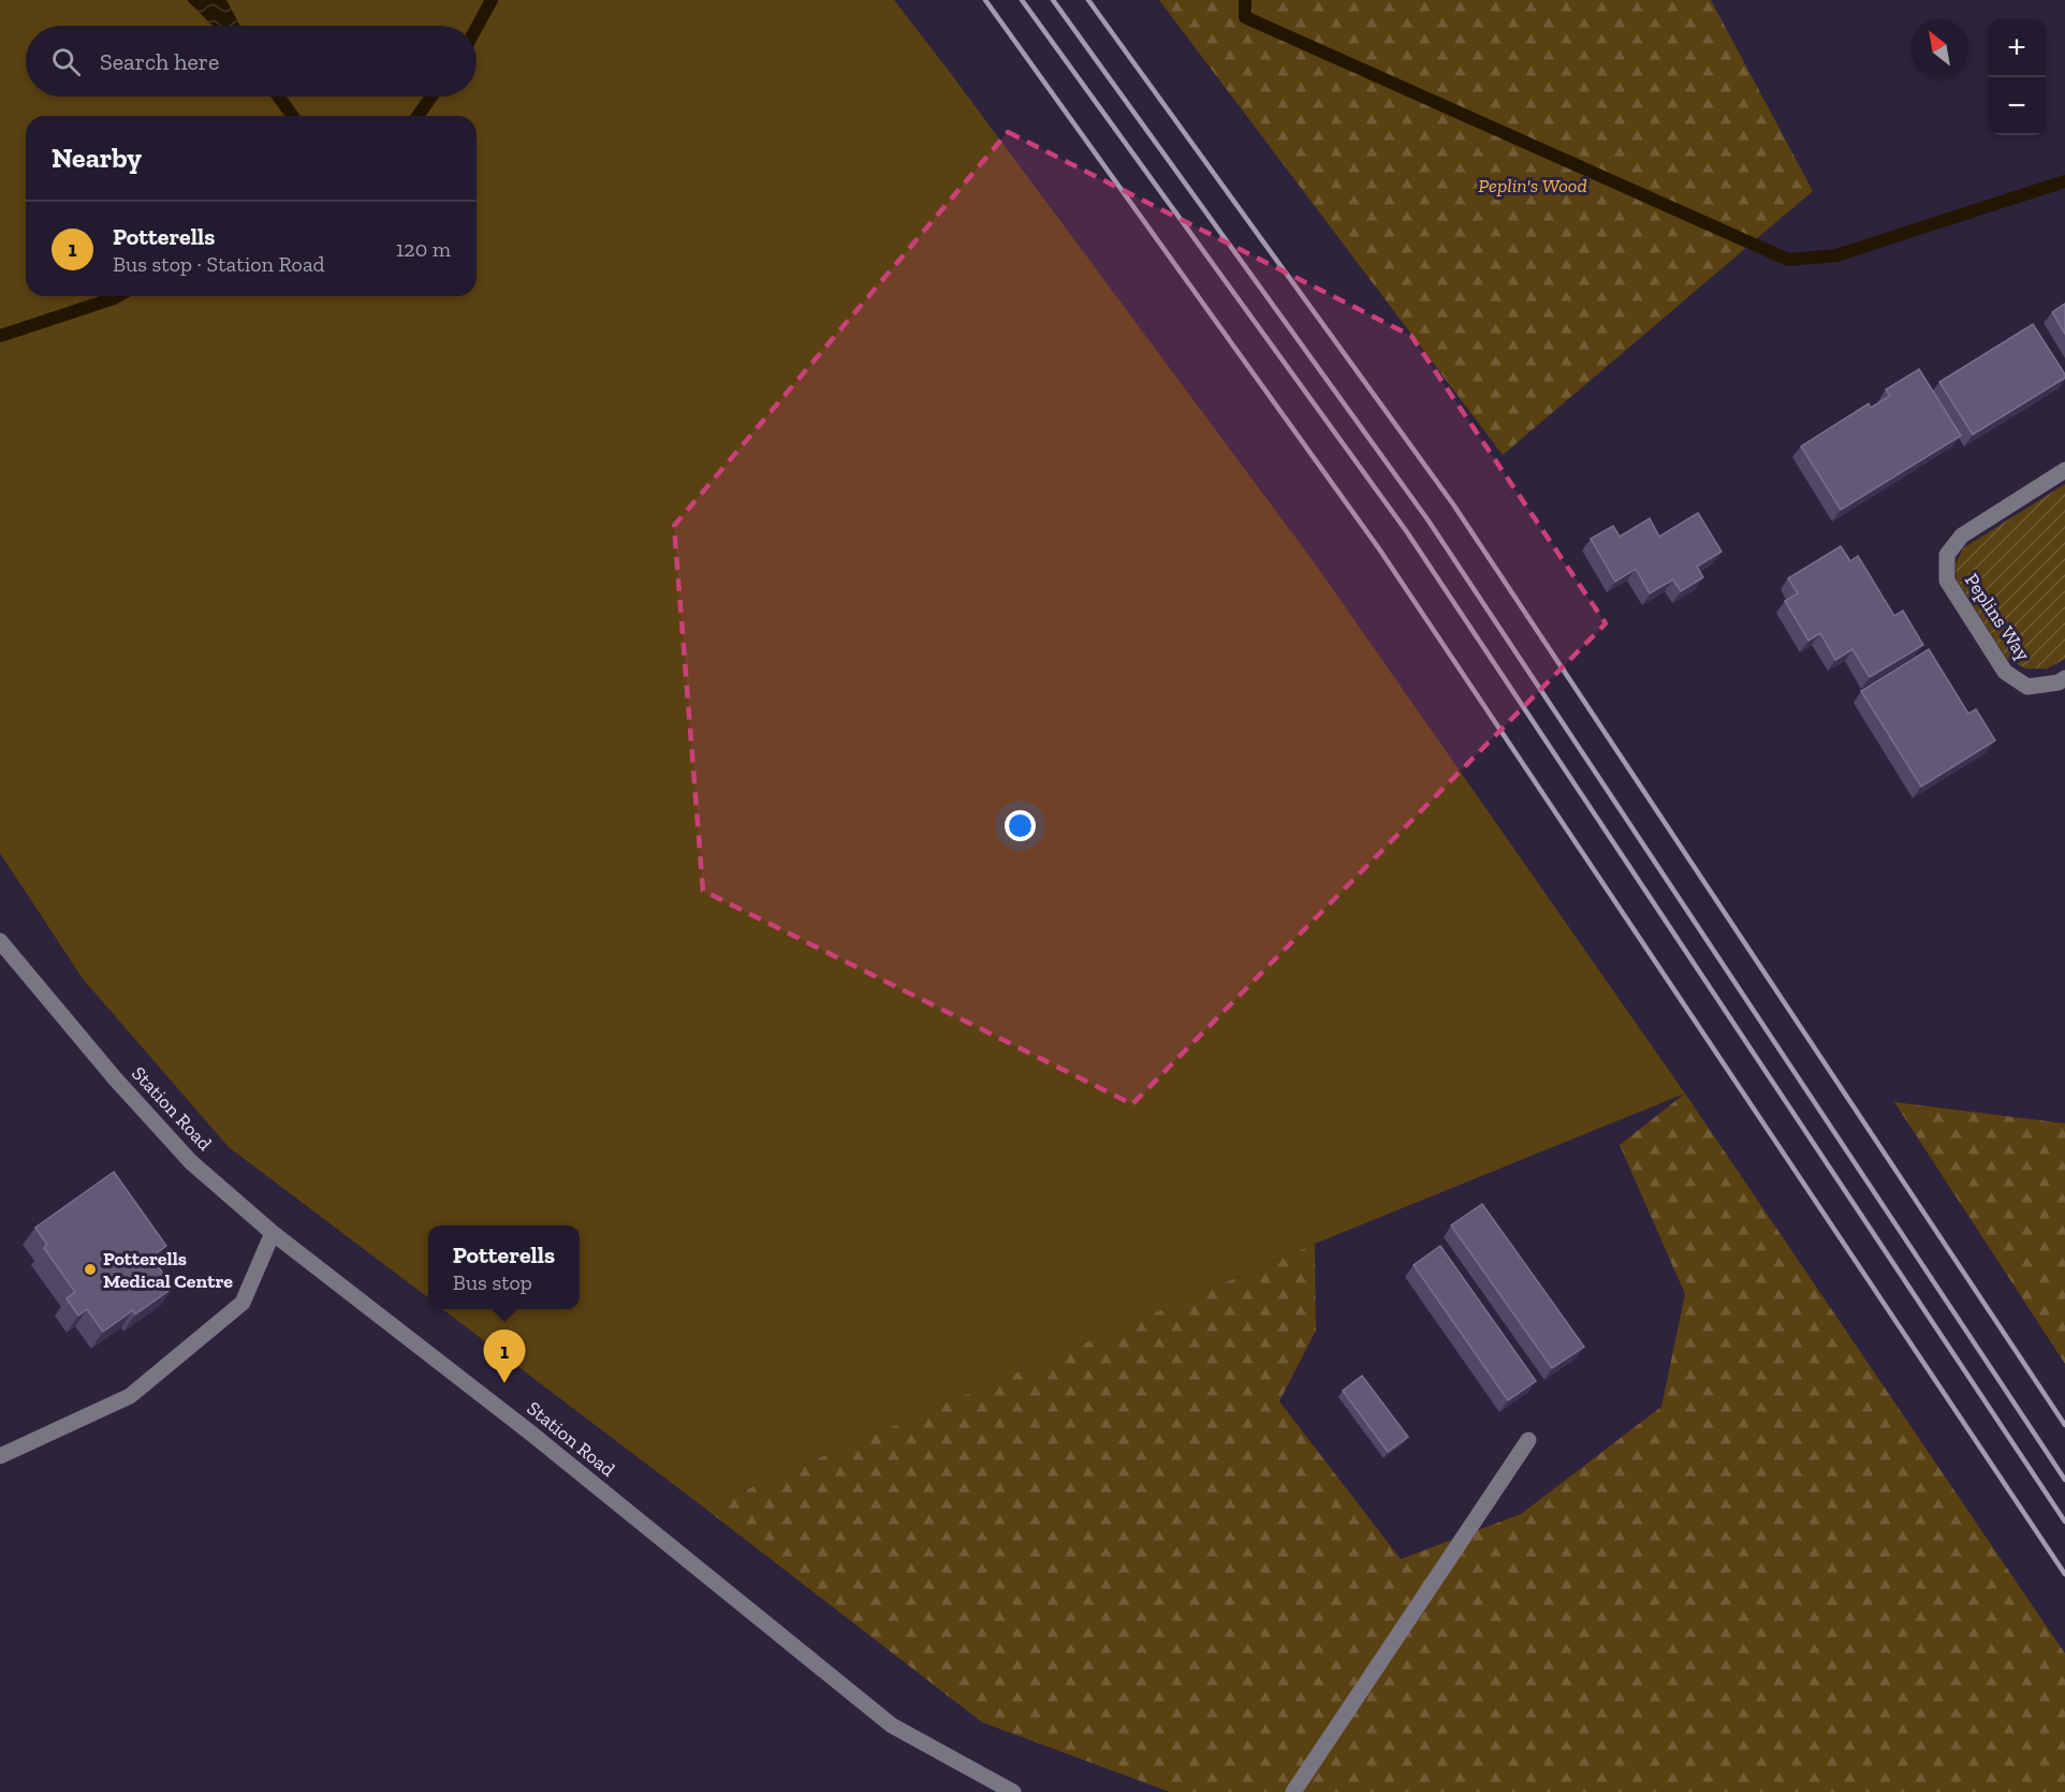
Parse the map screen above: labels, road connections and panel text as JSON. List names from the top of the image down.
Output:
{
  "streets": {
    "street": ["Peplins Way", "Station Road"]
  },
  "parks": ["Peplin's Wood"],
  "places": ["Potterells Medical Centre"],
  "north": "top left",
  "page": {
    "map_buttons": ["+", "−"],
    "search": "Search here",
    "heading": "Nearby",
    "list": [
      {
        "mark": "1",
        "name": "Potterells",
        "note": "Bus stop · Station Road",
        "value": "120 m"
      }
    ],
    "popup": ["Potterells", "Bus stop"],
    "pins": "1"
  }
}
